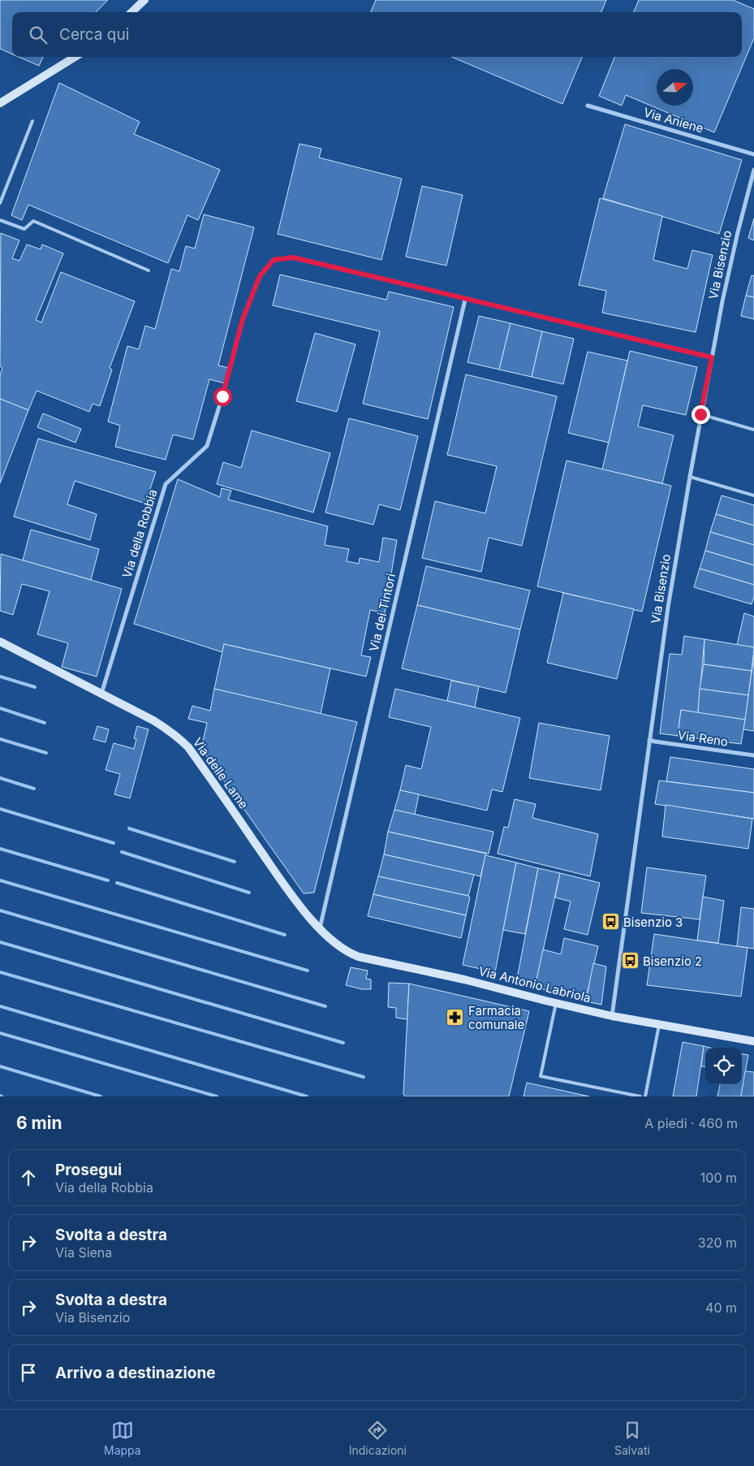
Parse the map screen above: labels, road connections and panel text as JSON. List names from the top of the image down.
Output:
{
  "streets": {
    "street": [
      "Via Aniene",
      "Via Bisenzio",
      "Via della Robbia",
      "Via dei Tintori",
      "Via Reno",
      "Via delle Lame",
      "Via Antonio Labriola"
    ]
  },
  "crossings": [
    ["Via Bisenzio", "Via Reno"],
    ["Via Bisenzio", "Via Antonio Labriola"],
    ["Via della Robbia", "Via dei Tintori"],
    ["Via della Robbia", "Via delle Lame"],
    ["Via dei Tintori", "Via delle Lame"],
    ["Via dei Tintori", "Via Antonio Labriola"],
    ["Via delle Lame", "Via Antonio Labriola"]
  ],
  "places": {
    "bus stop": ["Bisenzio 3", "Bisenzio 2"],
    "pharmacy": ["Farmacia comunale"]
  },
  "north": "right",
  "page": {
    "search": "Cerca qui",
    "heading": ["6 min", "A piedi · 460 m"],
    "list": [
      ["Prosegui", "Via della Robbia", "100 m"],
      ["Svolta a destra", "Via Siena", "320 m"],
      ["Svolta a destra", "Via Bisenzio", "40 m"],
      "Arrivo a destinazione"
    ],
    "nav": ["Mappa", "Indicazioni", "Salvati"]
  }
}
